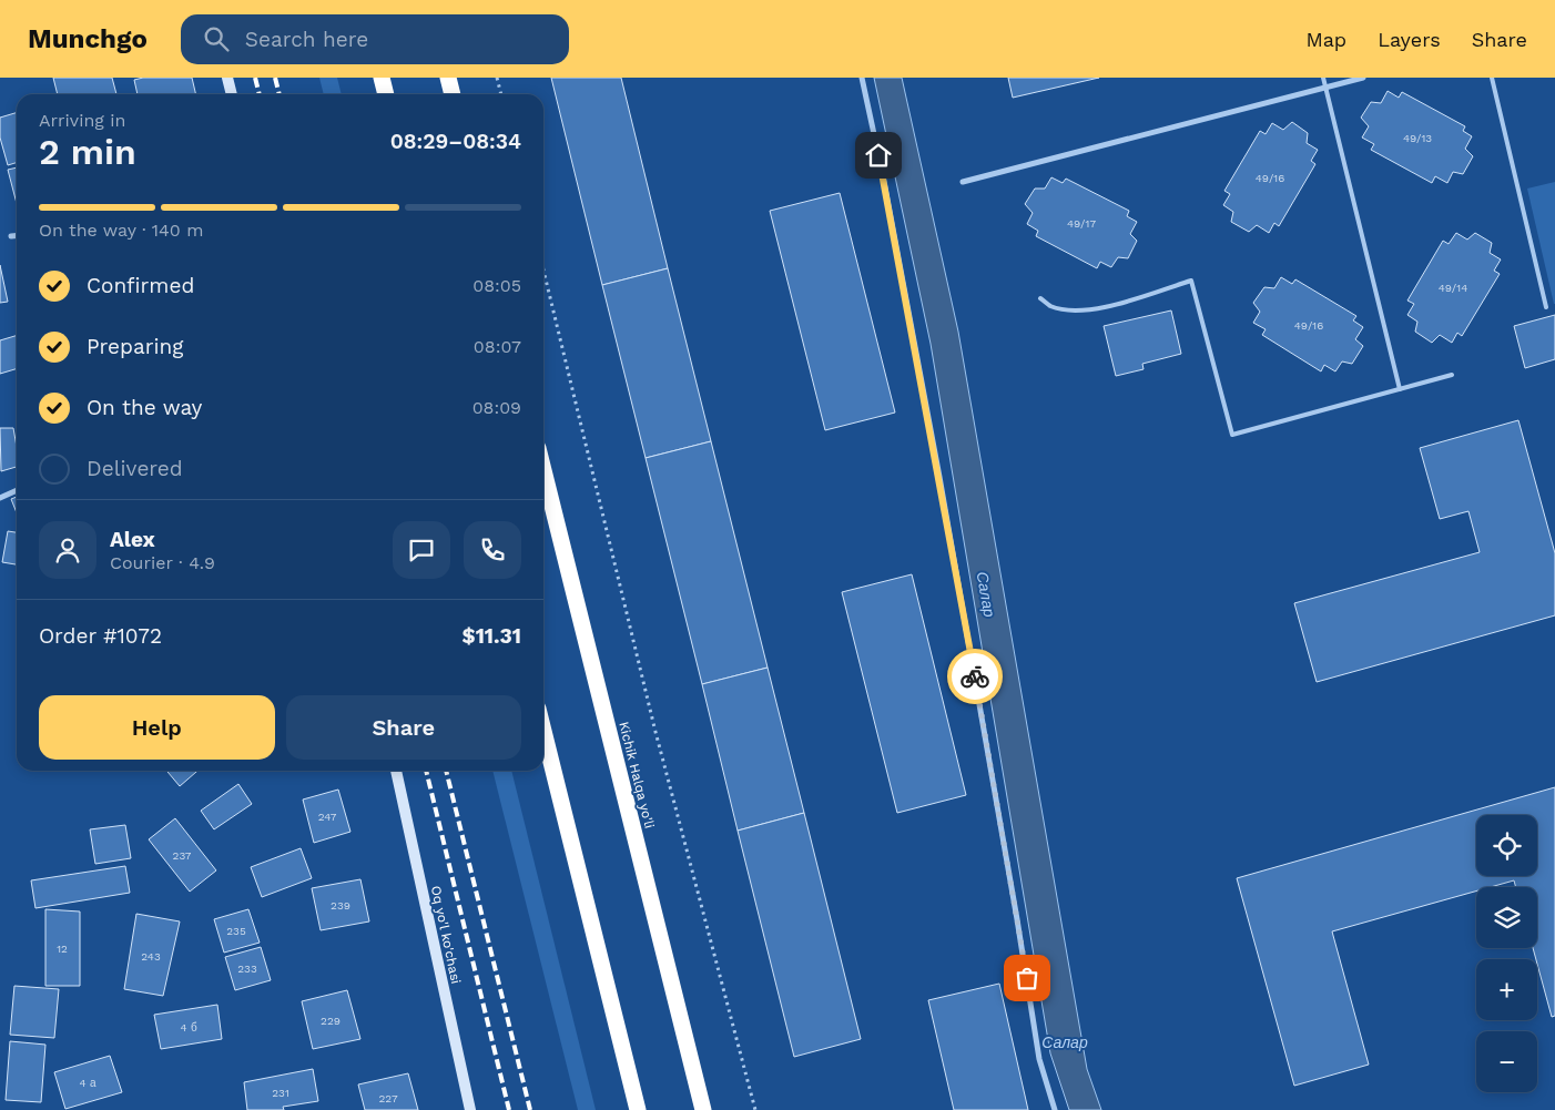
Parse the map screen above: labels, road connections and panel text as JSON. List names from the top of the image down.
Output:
{
  "streets": {
    "highway": ["Kichik Halqa yo'li"],
    "street": ["Oq yo'l ko'chasi"]
  },
  "water": ["Салар"],
  "house_numbers": [
    "49/13",
    "49/16",
    "49/17",
    "49/14",
    "49/16",
    "247",
    "237",
    "239",
    "235",
    "12",
    "243",
    "233",
    "229",
    "4 б",
    "4 а",
    "231",
    "227"
  ],
  "page": {
    "header": "Munchgo",
    "search": "Search here",
    "nav": ["Map", "Layers", "Share"],
    "heading": ["2 min", "Arriving in", "08:29–08:34"],
    "panel": [
      "Alex",
      "Courier · 4.9",
      "Order #1072",
      "$11.31"
    ],
    "bar": "On the way · 140 m",
    "list": [
      ["Confirmed", "08:05"],
      ["Preparing", "08:07"],
      ["On the way", "08:09"],
      "Delivered"
    ],
    "buttons": ["Help", "Share"],
    "map_buttons": ["+", "−"]
  }
}
